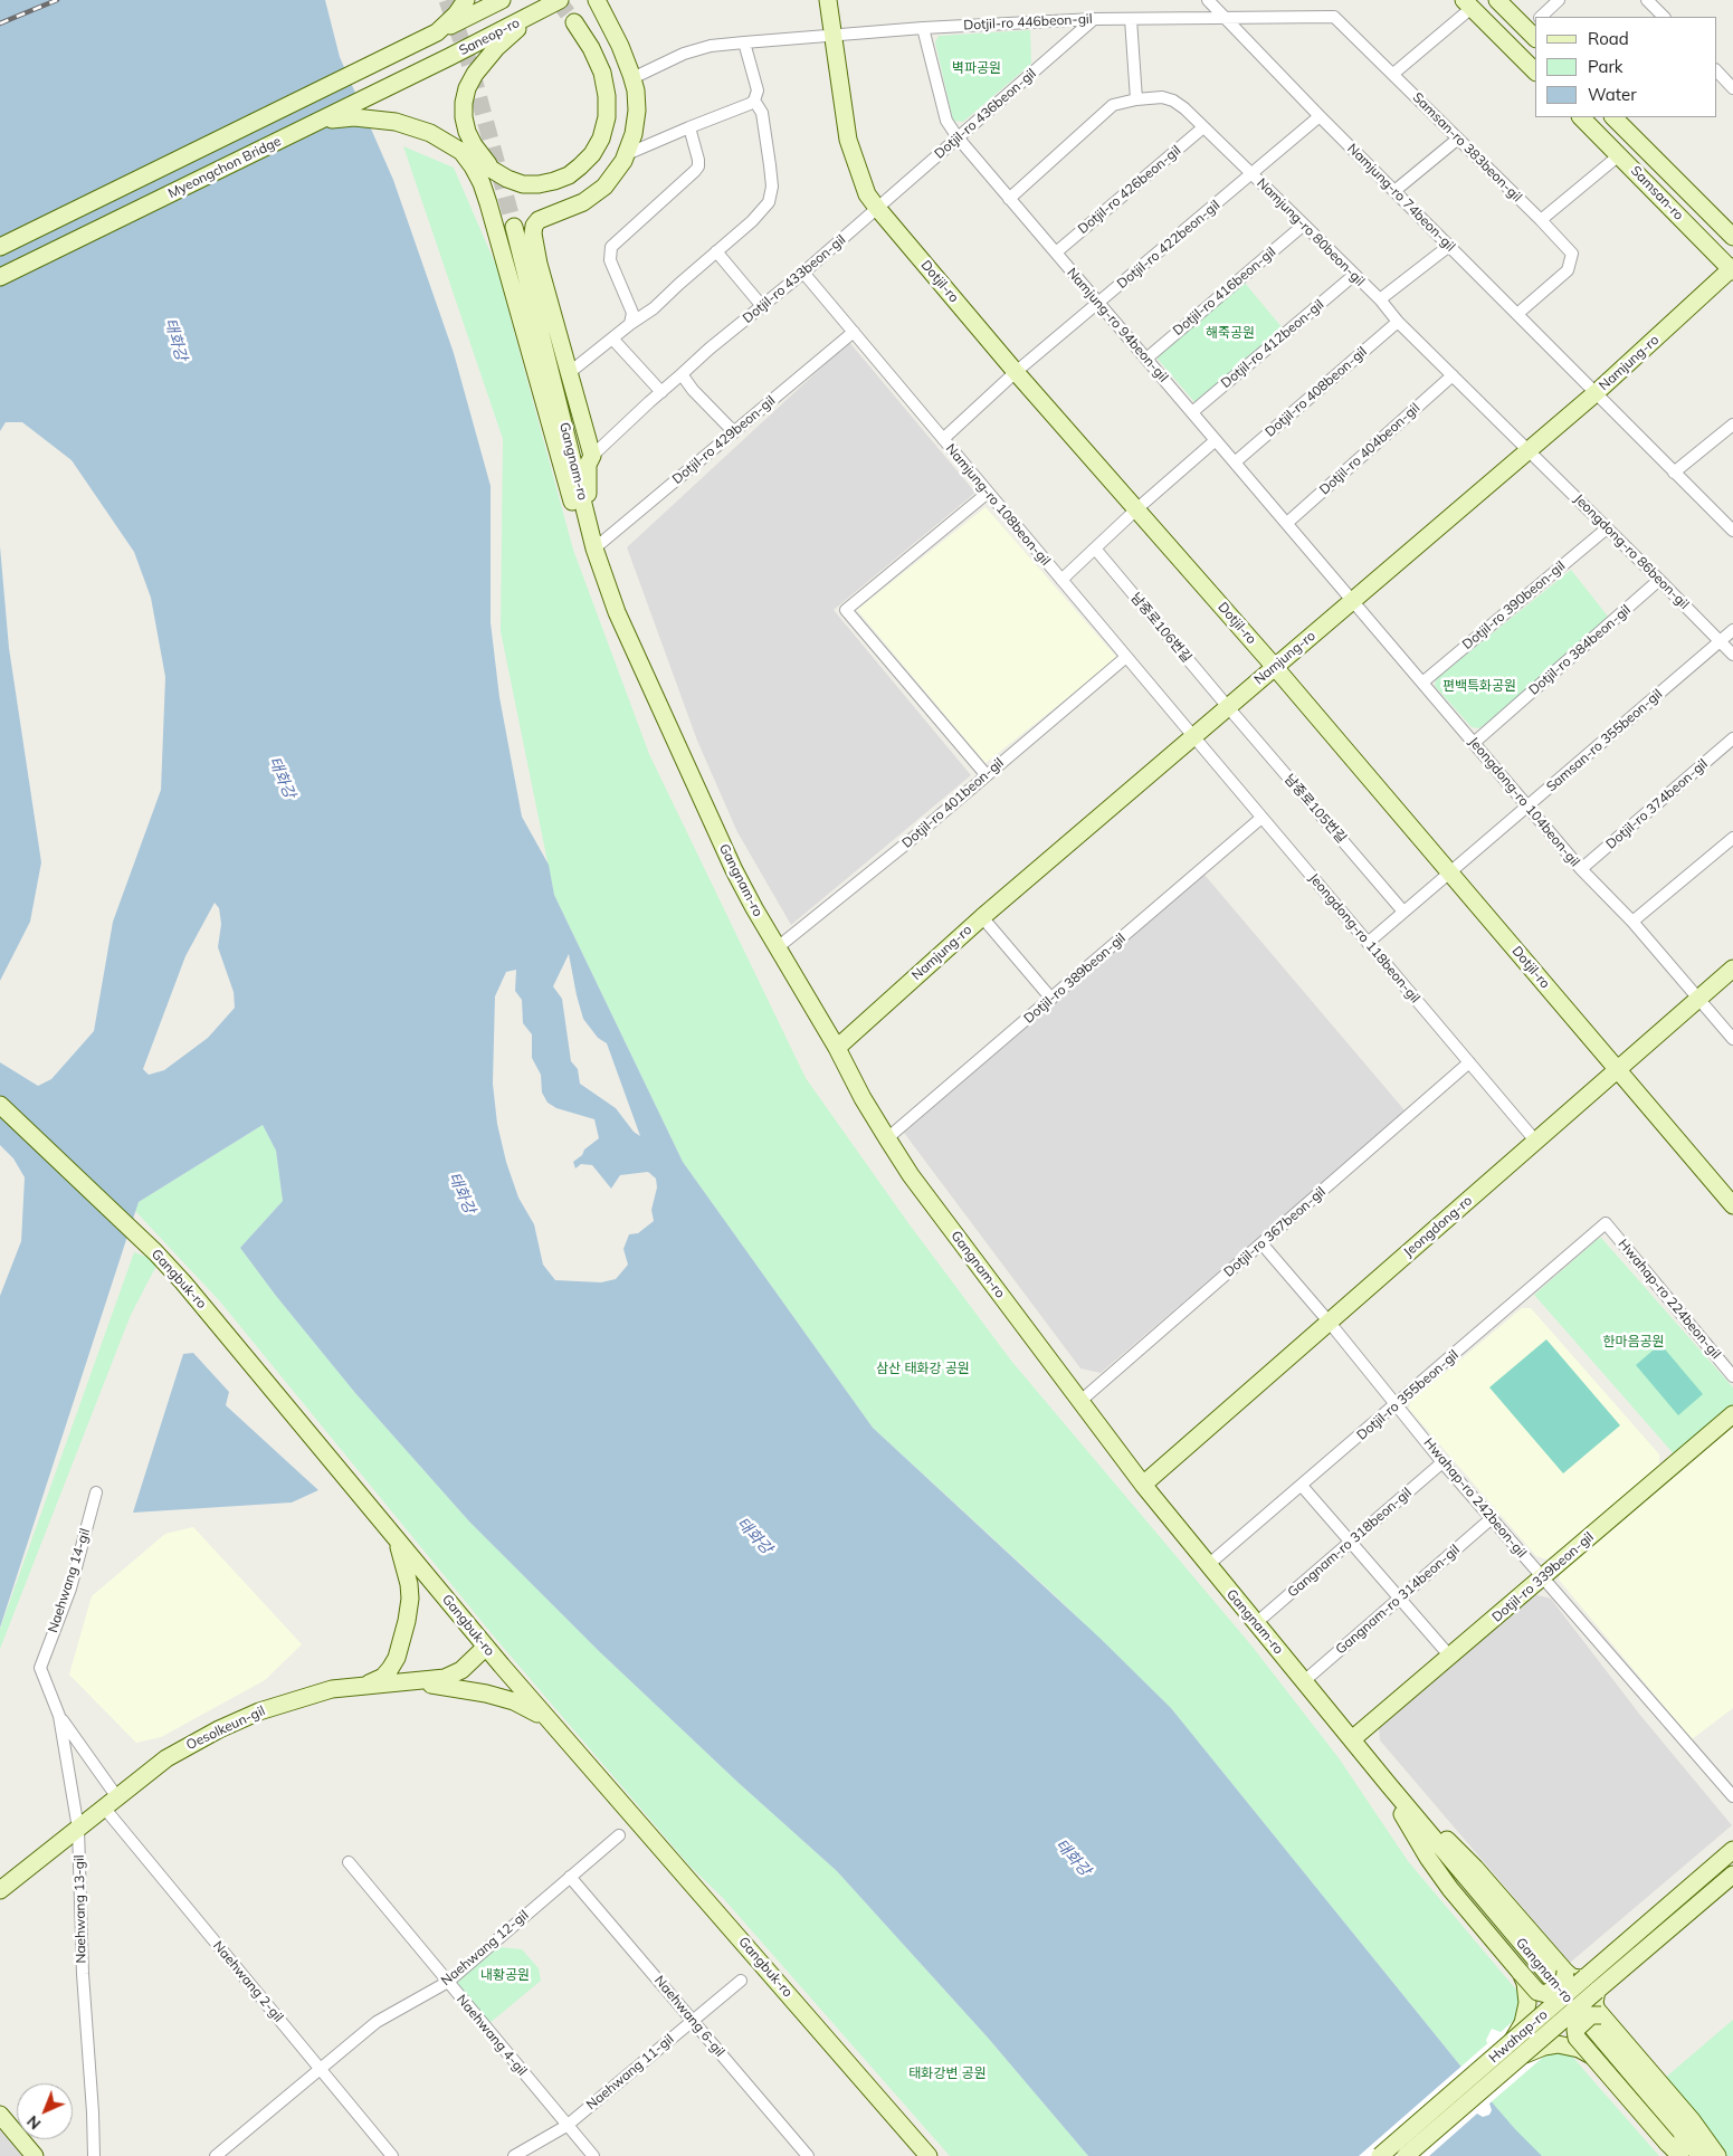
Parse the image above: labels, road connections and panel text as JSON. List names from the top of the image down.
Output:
{
  "streets": {
    "main road": [
      "Saneop-ro",
      "Myeongchon Bridge",
      "Samsan-ro",
      "Dotjil-ro",
      "Namjung-ro",
      "Gangnam-ro",
      "Jeongdong-ro",
      "Gangbuk-ro",
      "Dotjil-ro 339beon-gil",
      "Oesolkeun-gil",
      "Hwahap-ro"
    ],
    "street": [
      "Dotjil-ro 446beon-gil",
      "Dotjil-ro 436beon-gil",
      "Samsan-ro 383beon-gil",
      "Dotjil-ro 426beon-gil",
      "Namjung-ro 74beon-gil",
      "Namjung-ro 80beon-gil",
      "Dotjil-ro 422beon-gil",
      "Dotjil-ro 433beon-gil",
      "Dotjil-ro 416beon-gil",
      "Namjung-ro 94beon-gil",
      "Dotjil-ro 412beon-gil",
      "Dotjil-ro 408beon-gil",
      "Dotjil-ro 429beon-gil",
      "Dotjil-ro 404beon-gil",
      "Namjung-ro 108beon-gil",
      "Jeongdong-ro 86beon-gil",
      "Dotjil-ro 390beon-gil",
      "남중로106번길",
      "Dotjil-ro 384beon-gil",
      "Samsan-ro 355beon-gil",
      "Jeongdong-ro 104beon-gil",
      "Dotjil-ro 401beon-gil",
      "Dotjil-ro 374beon-gil",
      "남중로105번길",
      "Jeongdong-ro 118beon-gil",
      "Dotjil-ro 389beon-gil",
      "Dotjil-ro 367beon-gil",
      "Hwahap-ro 224beon-gil",
      "Dotjil-ro 355beon-gil",
      "Hwahap-ro 242beon-gil",
      "Gangnam-ro 318beon-gil",
      "Naehwang 14-gil",
      "Gangnam-ro 314beon-gil",
      "Naehwang 13-gil",
      "Naehwang 12-gil",
      "Naehwang 2-gil",
      "Naehwang 6-gil",
      "Naehwang 4-gil",
      "Naehwang 11-gil"
    ]
  },
  "crossings": [
    ["Dotjil-ro 446beon-gil", "Dotjil-ro 436beon-gil"],
    ["Dotjil-ro 446beon-gil", "Samsan-ro 383beon-gil"],
    ["Dotjil-ro 446beon-gil", "Namjung-ro 74beon-gil"],
    ["Dotjil-ro 446beon-gil", "Dotjil-ro"],
    ["Dotjil-ro 446beon-gil", "Namjung-ro 94beon-gil"],
    ["Saneop-ro", "Myeongchon Bridge"],
    ["Dotjil-ro 436beon-gil", "Dotjil-ro 433beon-gil"],
    ["Dotjil-ro 436beon-gil", "Dotjil-ro"],
    ["Dotjil-ro 436beon-gil", "Namjung-ro 94beon-gil"],
    ["Samsan-ro 383beon-gil", "Namjung-ro 74beon-gil"],
    ["Dotjil-ro 426beon-gil", "Namjung-ro 80beon-gil"],
    ["Dotjil-ro 426beon-gil", "Namjung-ro 94beon-gil"],
    ["Samsan-ro", "Namjung-ro"],
    ["Namjung-ro 74beon-gil", "Dotjil-ro 422beon-gil"],
    ["Namjung-ro 74beon-gil", "Namjung-ro"],
    ["Namjung-ro 80beon-gil", "Dotjil-ro 422beon-gil"],
    ["Namjung-ro 80beon-gil", "Dotjil-ro 416beon-gil"],
    ["Namjung-ro 80beon-gil", "Namjung-ro 94beon-gil"],
    ["Namjung-ro 80beon-gil", "Dotjil-ro 412beon-gil"],
    ["Namjung-ro 80beon-gil", "Namjung-ro"],
    ["Namjung-ro 80beon-gil", "Dotjil-ro 408beon-gil"],
    ["Namjung-ro 80beon-gil", "Dotjil-ro 404beon-gil"],
    ["Namjung-ro 80beon-gil", "Jeongdong-ro 86beon-gil"],
    ["Dotjil-ro 422beon-gil", "Dotjil-ro"],
    ["Dotjil-ro 422beon-gil", "Namjung-ro 94beon-gil"],
    ["Dotjil-ro 422beon-gil", "Namjung-ro 108beon-gil"],
    ["Dotjil-ro 433beon-gil", "Dotjil-ro"],
    ["Dotjil-ro 433beon-gil", "Namjung-ro 108beon-gil"],
    ["Dotjil-ro", "Namjung-ro"],
    ["Dotjil-ro", "Samsan-ro 355beon-gil"],
    ["Dotjil-ro", "Jeongdong-ro"],
    ["Dotjil-ro 416beon-gil", "Namjung-ro 94beon-gil"],
    ["Namjung-ro 94beon-gil", "Dotjil-ro 412beon-gil"],
    ["Namjung-ro 94beon-gil", "Namjung-ro"],
    ["Namjung-ro 94beon-gil", "Dotjil-ro 408beon-gil"],
    ["Namjung-ro 94beon-gil", "Dotjil-ro 404beon-gil"],
    ["Namjung-ro 94beon-gil", "Jeongdong-ro 104beon-gil"],
    ["Namjung-ro", "Gangnam-ro"],
    ["Namjung-ro", "Namjung-ro 108beon-gil"],
    ["Namjung-ro", "Jeongdong-ro 86beon-gil"],
    ["Namjung-ro", "남중로106번길"],
    ["Namjung-ro", "Jeongdong-ro 104beon-gil"],
    ["Namjung-ro", "남중로105번길"],
    ["Namjung-ro", "Jeongdong-ro 118beon-gil"],
    ["Dotjil-ro 429beon-gil", "Gangnam-ro"],
    ["Dotjil-ro 429beon-gil", "Namjung-ro 108beon-gil"],
    ["Gangnam-ro", "Dotjil-ro 401beon-gil"],
    ["Gangnam-ro", "Dotjil-ro 389beon-gil"],
    ["Gangnam-ro", "Jeongdong-ro"],
    ["Gangnam-ro", "Dotjil-ro 367beon-gil"],
    ["Gangnam-ro", "Dotjil-ro 355beon-gil"],
    ["Gangnam-ro", "Gangnam-ro 318beon-gil"],
    ["Gangnam-ro", "Dotjil-ro 339beon-gil"],
    ["Gangnam-ro", "Gangnam-ro 314beon-gil"],
    ["Namjung-ro 108beon-gil", "Dotjil-ro 401beon-gil"],
    ["Namjung-ro 108beon-gil", "Jeongdong-ro 118beon-gil"],
    ["Jeongdong-ro 86beon-gil", "Dotjil-ro 390beon-gil"],
    ["Jeongdong-ro 86beon-gil", "Dotjil-ro 384beon-gil"],
    ["Jeongdong-ro 86beon-gil", "Samsan-ro 355beon-gil"],
    ["Dotjil-ro 390beon-gil", "Jeongdong-ro 104beon-gil"],
    ["남중로106번길", "남중로105번길"],
    ["Dotjil-ro 384beon-gil", "Jeongdong-ro 104beon-gil"],
    ["Samsan-ro 355beon-gil", "Jeongdong-ro 104beon-gil"],
    ["Samsan-ro 355beon-gil", "남중로105번길"],
    ["Samsan-ro 355beon-gil", "Jeongdong-ro 118beon-gil"],
    ["Jeongdong-ro 104beon-gil", "Dotjil-ro 374beon-gil"],
    ["Jeongdong-ro 104beon-gil", "Jeongdong-ro"],
    ["Jeongdong-ro 118beon-gil", "Dotjil-ro 389beon-gil"],
    ["Jeongdong-ro 118beon-gil", "Jeongdong-ro"],
    ["Jeongdong-ro 118beon-gil", "Dotjil-ro 367beon-gil"],
    ["Jeongdong-ro", "Hwahap-ro 242beon-gil"],
    ["Dotjil-ro 367beon-gil", "Hwahap-ro 242beon-gil"],
    ["Gangbuk-ro", "Oesolkeun-gil"],
    ["Hwahap-ro 224beon-gil", "Dotjil-ro 355beon-gil"],
    ["Dotjil-ro 355beon-gil", "Hwahap-ro 242beon-gil"],
    ["Hwahap-ro 242beon-gil", "Gangnam-ro 318beon-gil"],
    ["Hwahap-ro 242beon-gil", "Dotjil-ro 339beon-gil"],
    ["Hwahap-ro 242beon-gil", "Gangnam-ro 314beon-gil"],
    ["Naehwang 14-gil", "Naehwang 13-gil"],
    ["Oesolkeun-gil", "Naehwang 13-gil"],
    ["Oesolkeun-gil", "Naehwang 2-gil"],
    ["Naehwang 13-gil", "Naehwang 2-gil"],
    ["Naehwang 12-gil", "Naehwang 2-gil"],
    ["Naehwang 12-gil", "Naehwang 6-gil"],
    ["Naehwang 12-gil", "Naehwang 4-gil"],
    ["Naehwang 6-gil", "Naehwang 11-gil"],
    ["Naehwang 4-gil", "Naehwang 11-gil"]
  ],
  "water": ["태화강"],
  "parks": [
    "벽파공원",
    "해죽공원",
    "편백특화공원",
    "한마음공원",
    "삼산 태화강 공원",
    "내황공원",
    "태화강변 공원"
  ],
  "legend": ["Road", "Park", "Water"],
  "north": "bottom left"
}
